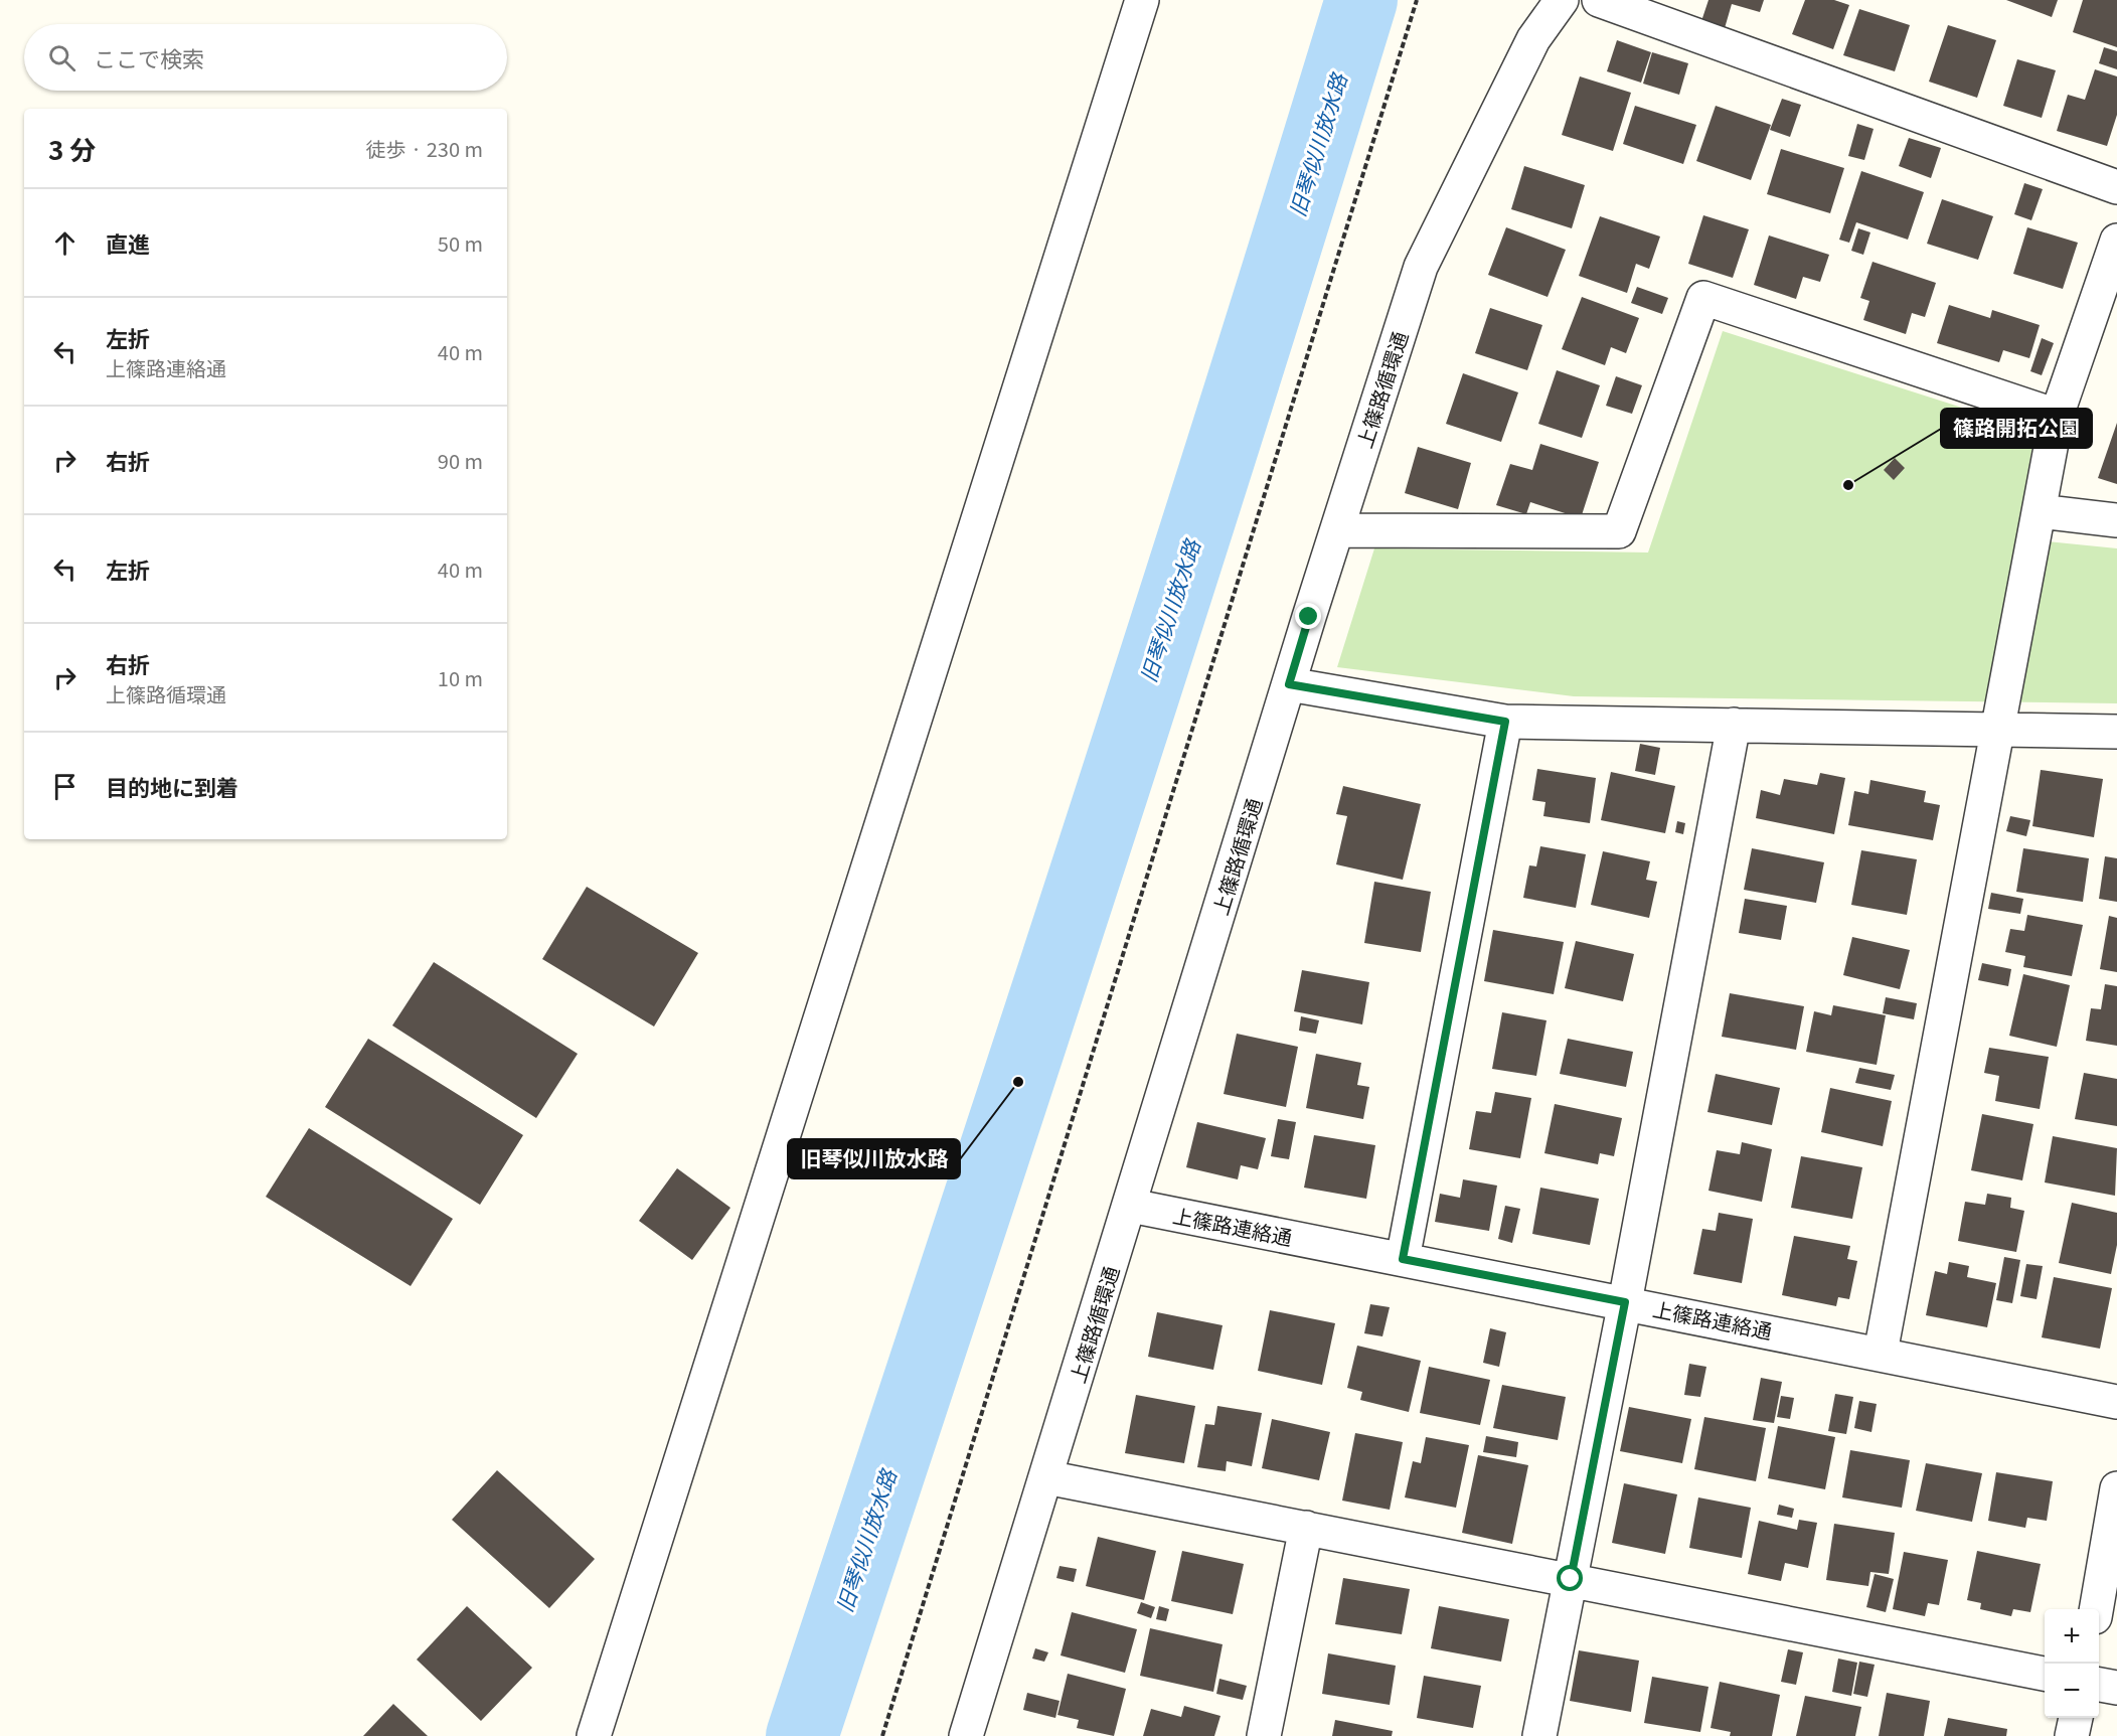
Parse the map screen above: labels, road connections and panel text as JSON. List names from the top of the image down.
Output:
{
  "streets": {
    "street": ["上篠路循環通", "上篠路連絡通"]
  },
  "crossings": [
    ["上篠路循環通", "上篠路連絡通"]
  ],
  "water": ["旧琴似川放水路"],
  "places": ["篠路開拓公園", "旧琴似川放水路"],
  "page": {
    "search": "ここで検索",
    "heading": ["3 分", "徒歩 · 230 m"],
    "list": [
      ["直進", "50 m"],
      ["左折", "上篠路連絡通", "40 m"],
      ["右折", "90 m"],
      ["左折", "40 m"],
      ["右折", "上篠路循環通", "10 m"],
      "目的地に到着"
    ],
    "map_buttons": ["+", "−"]
  }
}
